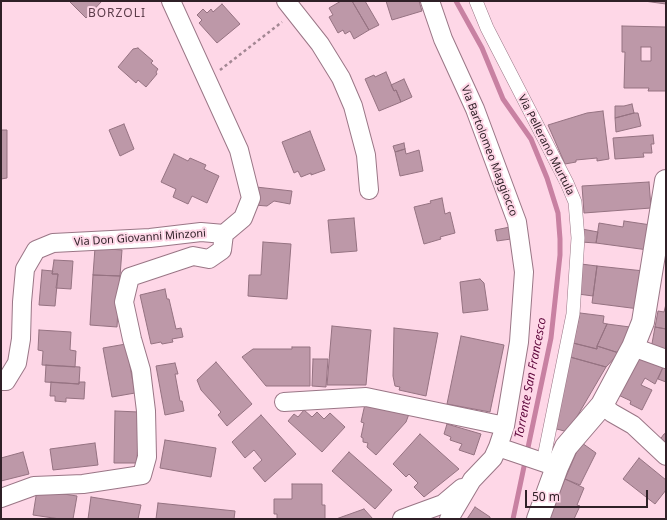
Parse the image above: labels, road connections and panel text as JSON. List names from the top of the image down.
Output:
{
  "streets": {
    "street": ["Via Pellerano Murtula", "Via Bartolomeo Maggiocco", "Via Don Giovanni Minzoni"]
  },
  "districts": ["BORZOLI"],
  "water": ["Torrente San Francesco"],
  "scale_bar": "50 m"
}
